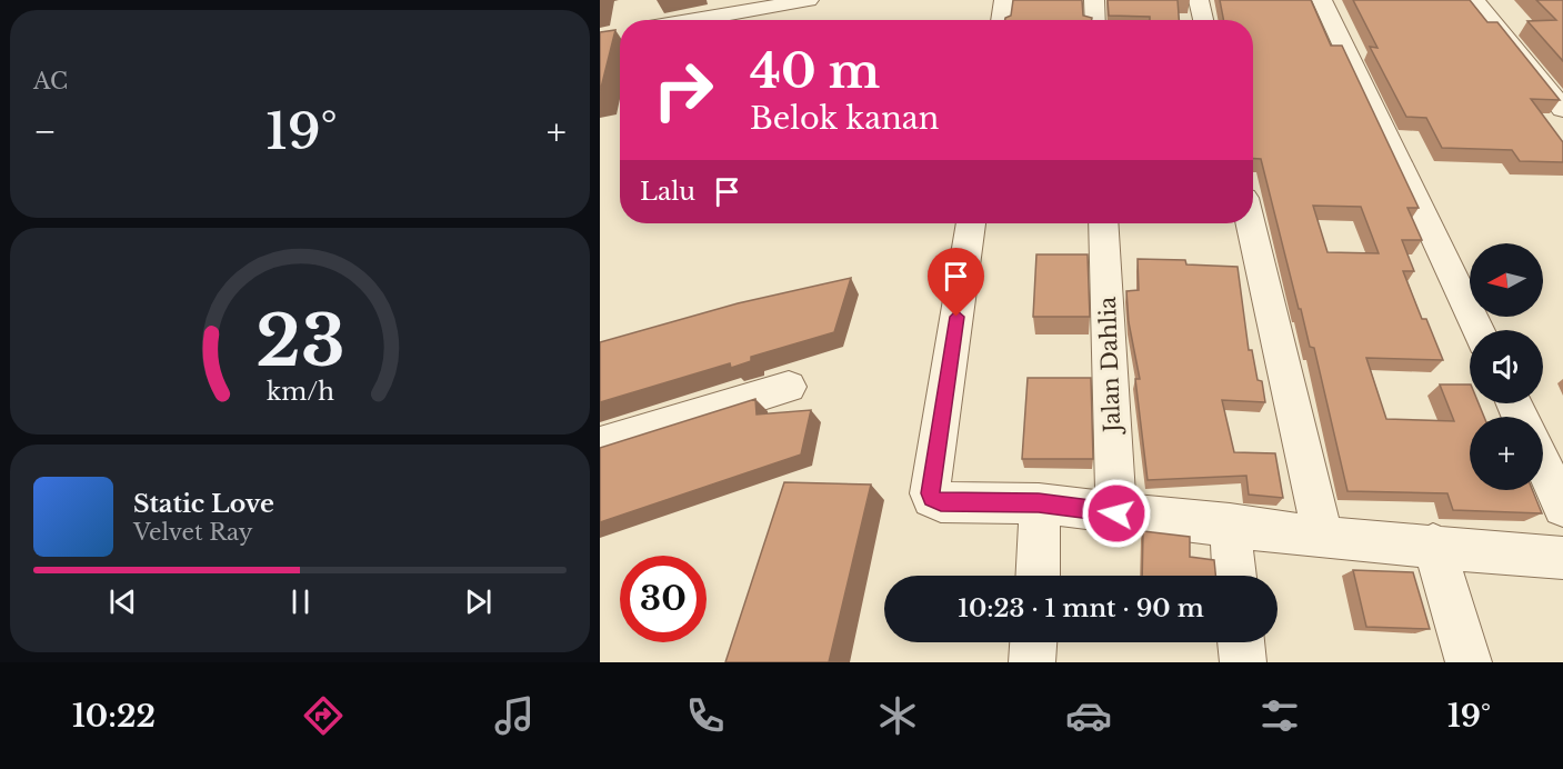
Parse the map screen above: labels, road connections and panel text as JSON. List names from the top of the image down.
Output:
{
  "streets": {
    "street": ["Jalan Dahlia"]
  },
  "north": "left",
  "page": {
    "tile": "AC",
    "turn": ["40 m", "Belok kanan"],
    "heat": ["−", "19°", "+"],
    "then": "Lalu",
    "map_buttons": "+",
    "song": ["Static Love", "Velvet Ray"],
    "limit": "30",
    "trip": "10:23 · 1 mnt · 90 m",
    "tabs": ["10:22", "19°"],
    "gauge": ["23", "km/h"]
  }
}
